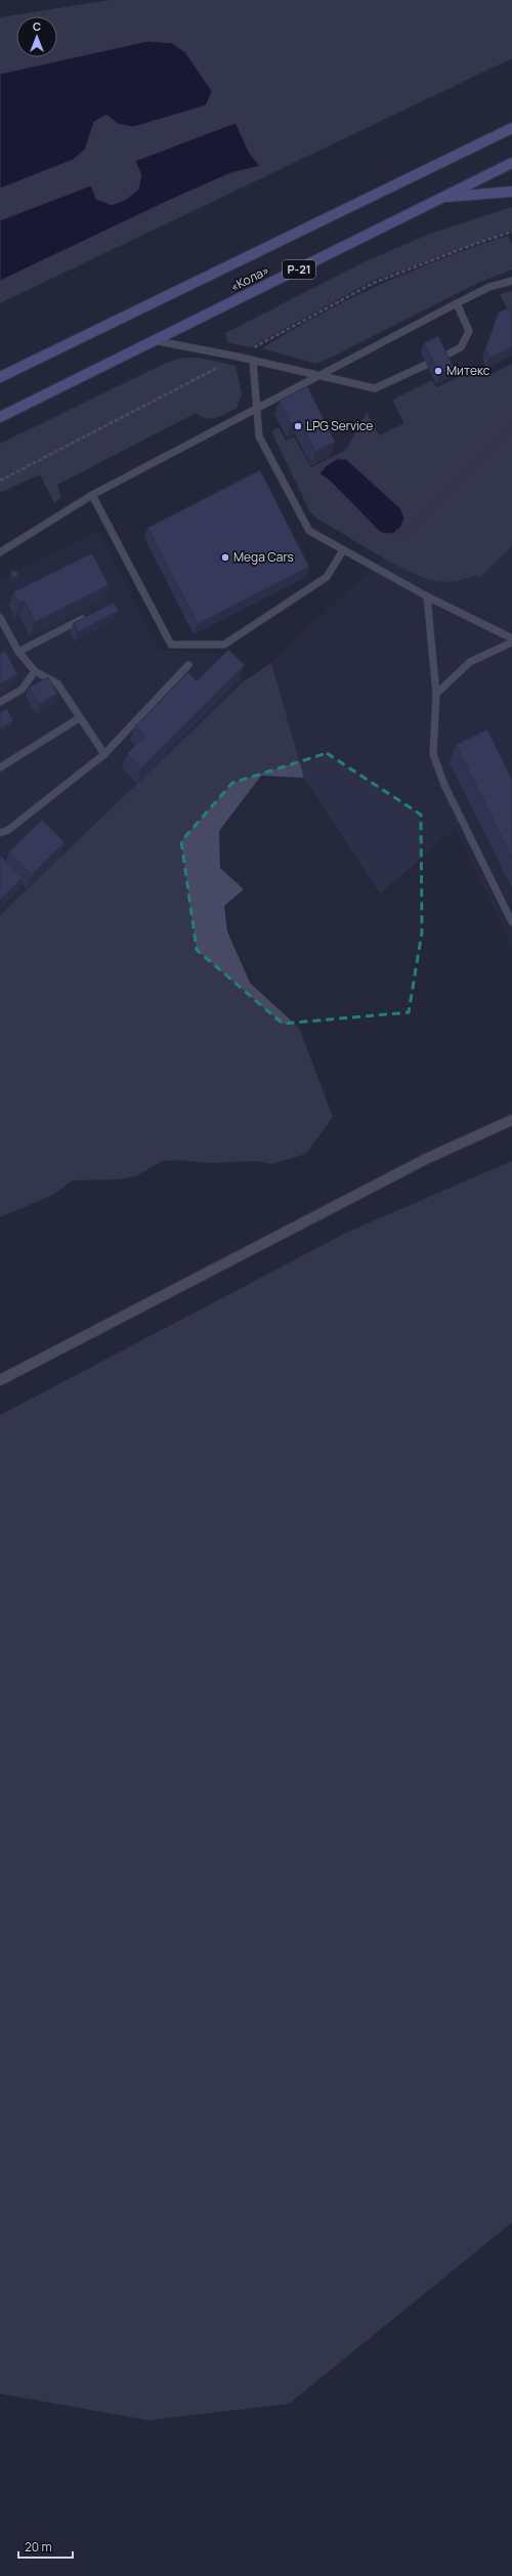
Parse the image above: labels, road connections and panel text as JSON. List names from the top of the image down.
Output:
{
  "streets": {
    "main road": ["Р-21", "«Кола»"]
  },
  "places": ["Митекс", "LPG Service", "Mega Cars"],
  "scale_bar": "20 m",
  "north": "top"
}
